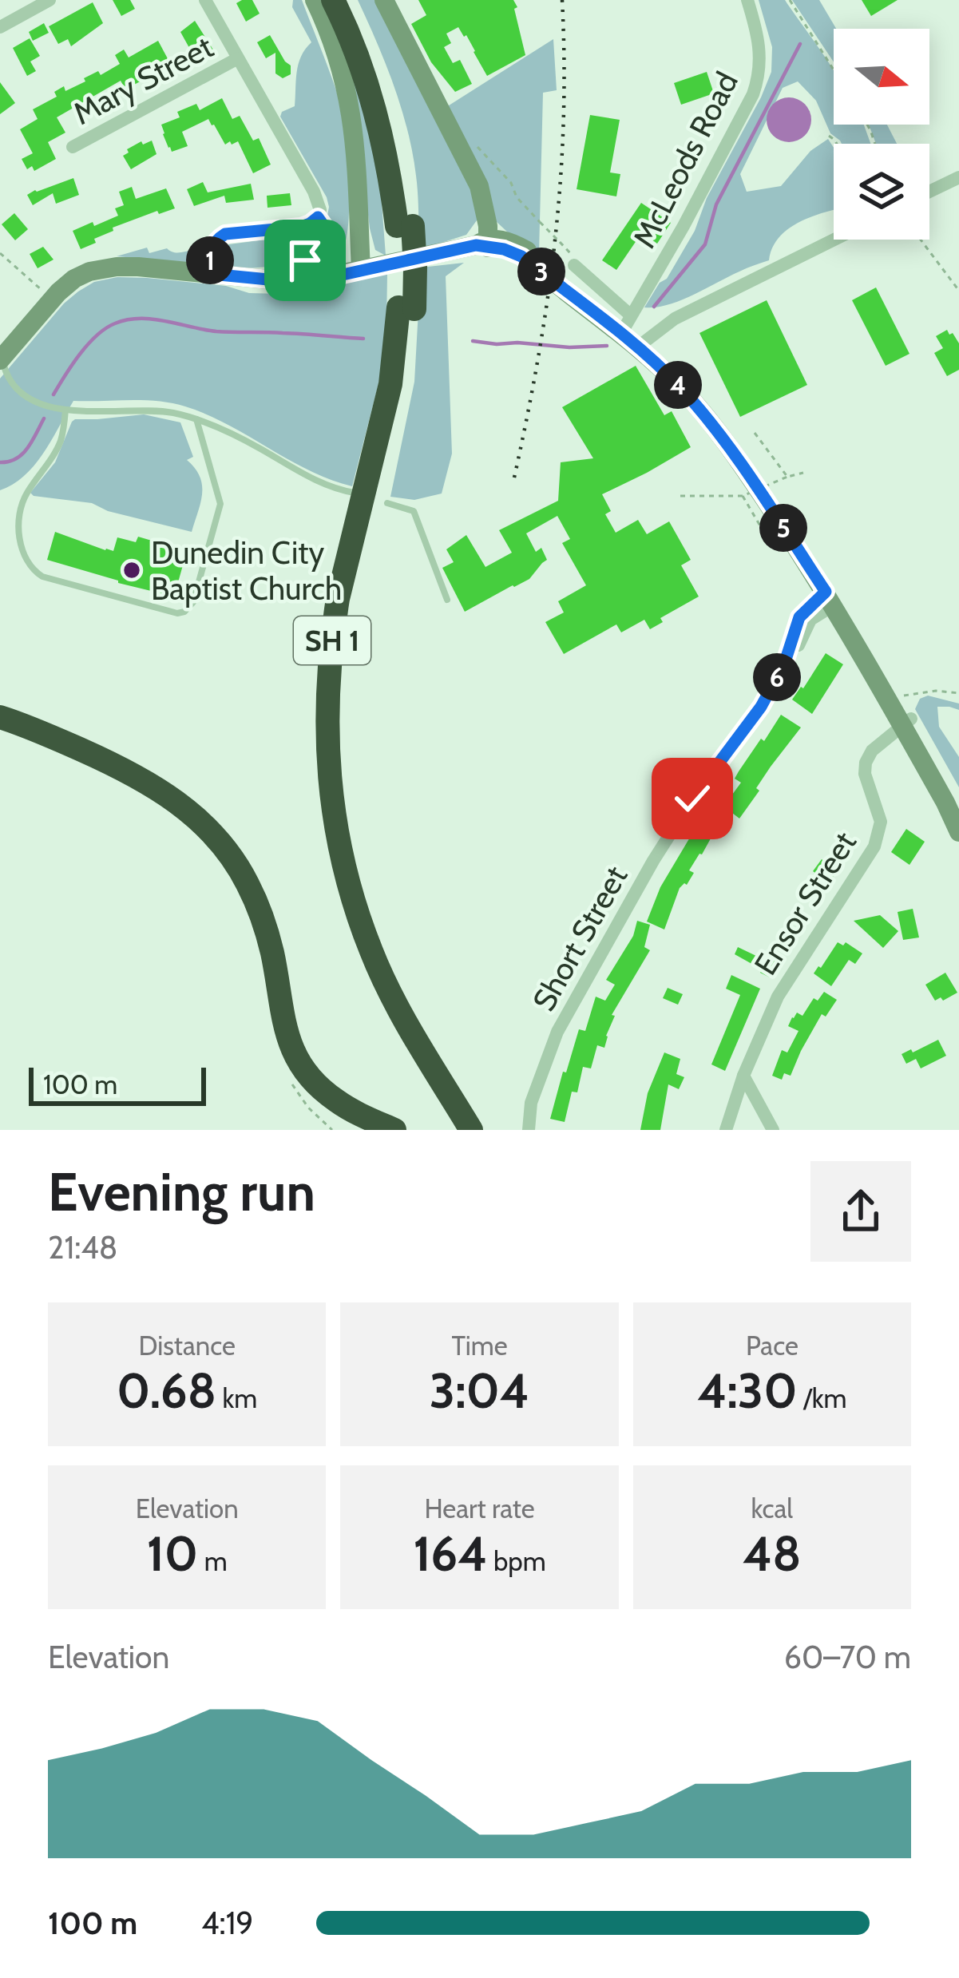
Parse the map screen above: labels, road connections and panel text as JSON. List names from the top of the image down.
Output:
{
  "streets": {
    "highway": ["SH 1"],
    "street": [
      "Mary Street",
      "McLeods Road",
      "Ensor Street",
      "Short Street"
    ]
  },
  "places": ["Dunedin City Baptist Church"],
  "scale_bar": "100 m",
  "north": "right",
  "page": {
    "pins": [
      "1",
      "3",
      "4",
      "5",
      "6"
    ],
    "scale": "100 m",
    "heading": ["Evening run", "21:48"],
    "stats": [
      ["Distance", "0.68 km"],
      ["Time", "3:04"],
      ["Pace", "4:30 /km"],
      ["Elevation", "10 m"],
      ["Heart rate", "164 bpm"],
      ["kcal", "48"]
    ],
    "chart": ["Elevation", "60–70 m"],
    "list": [
      {
        "name": "100 m",
        "note": "4:19"
      }
    ]
  }
}
